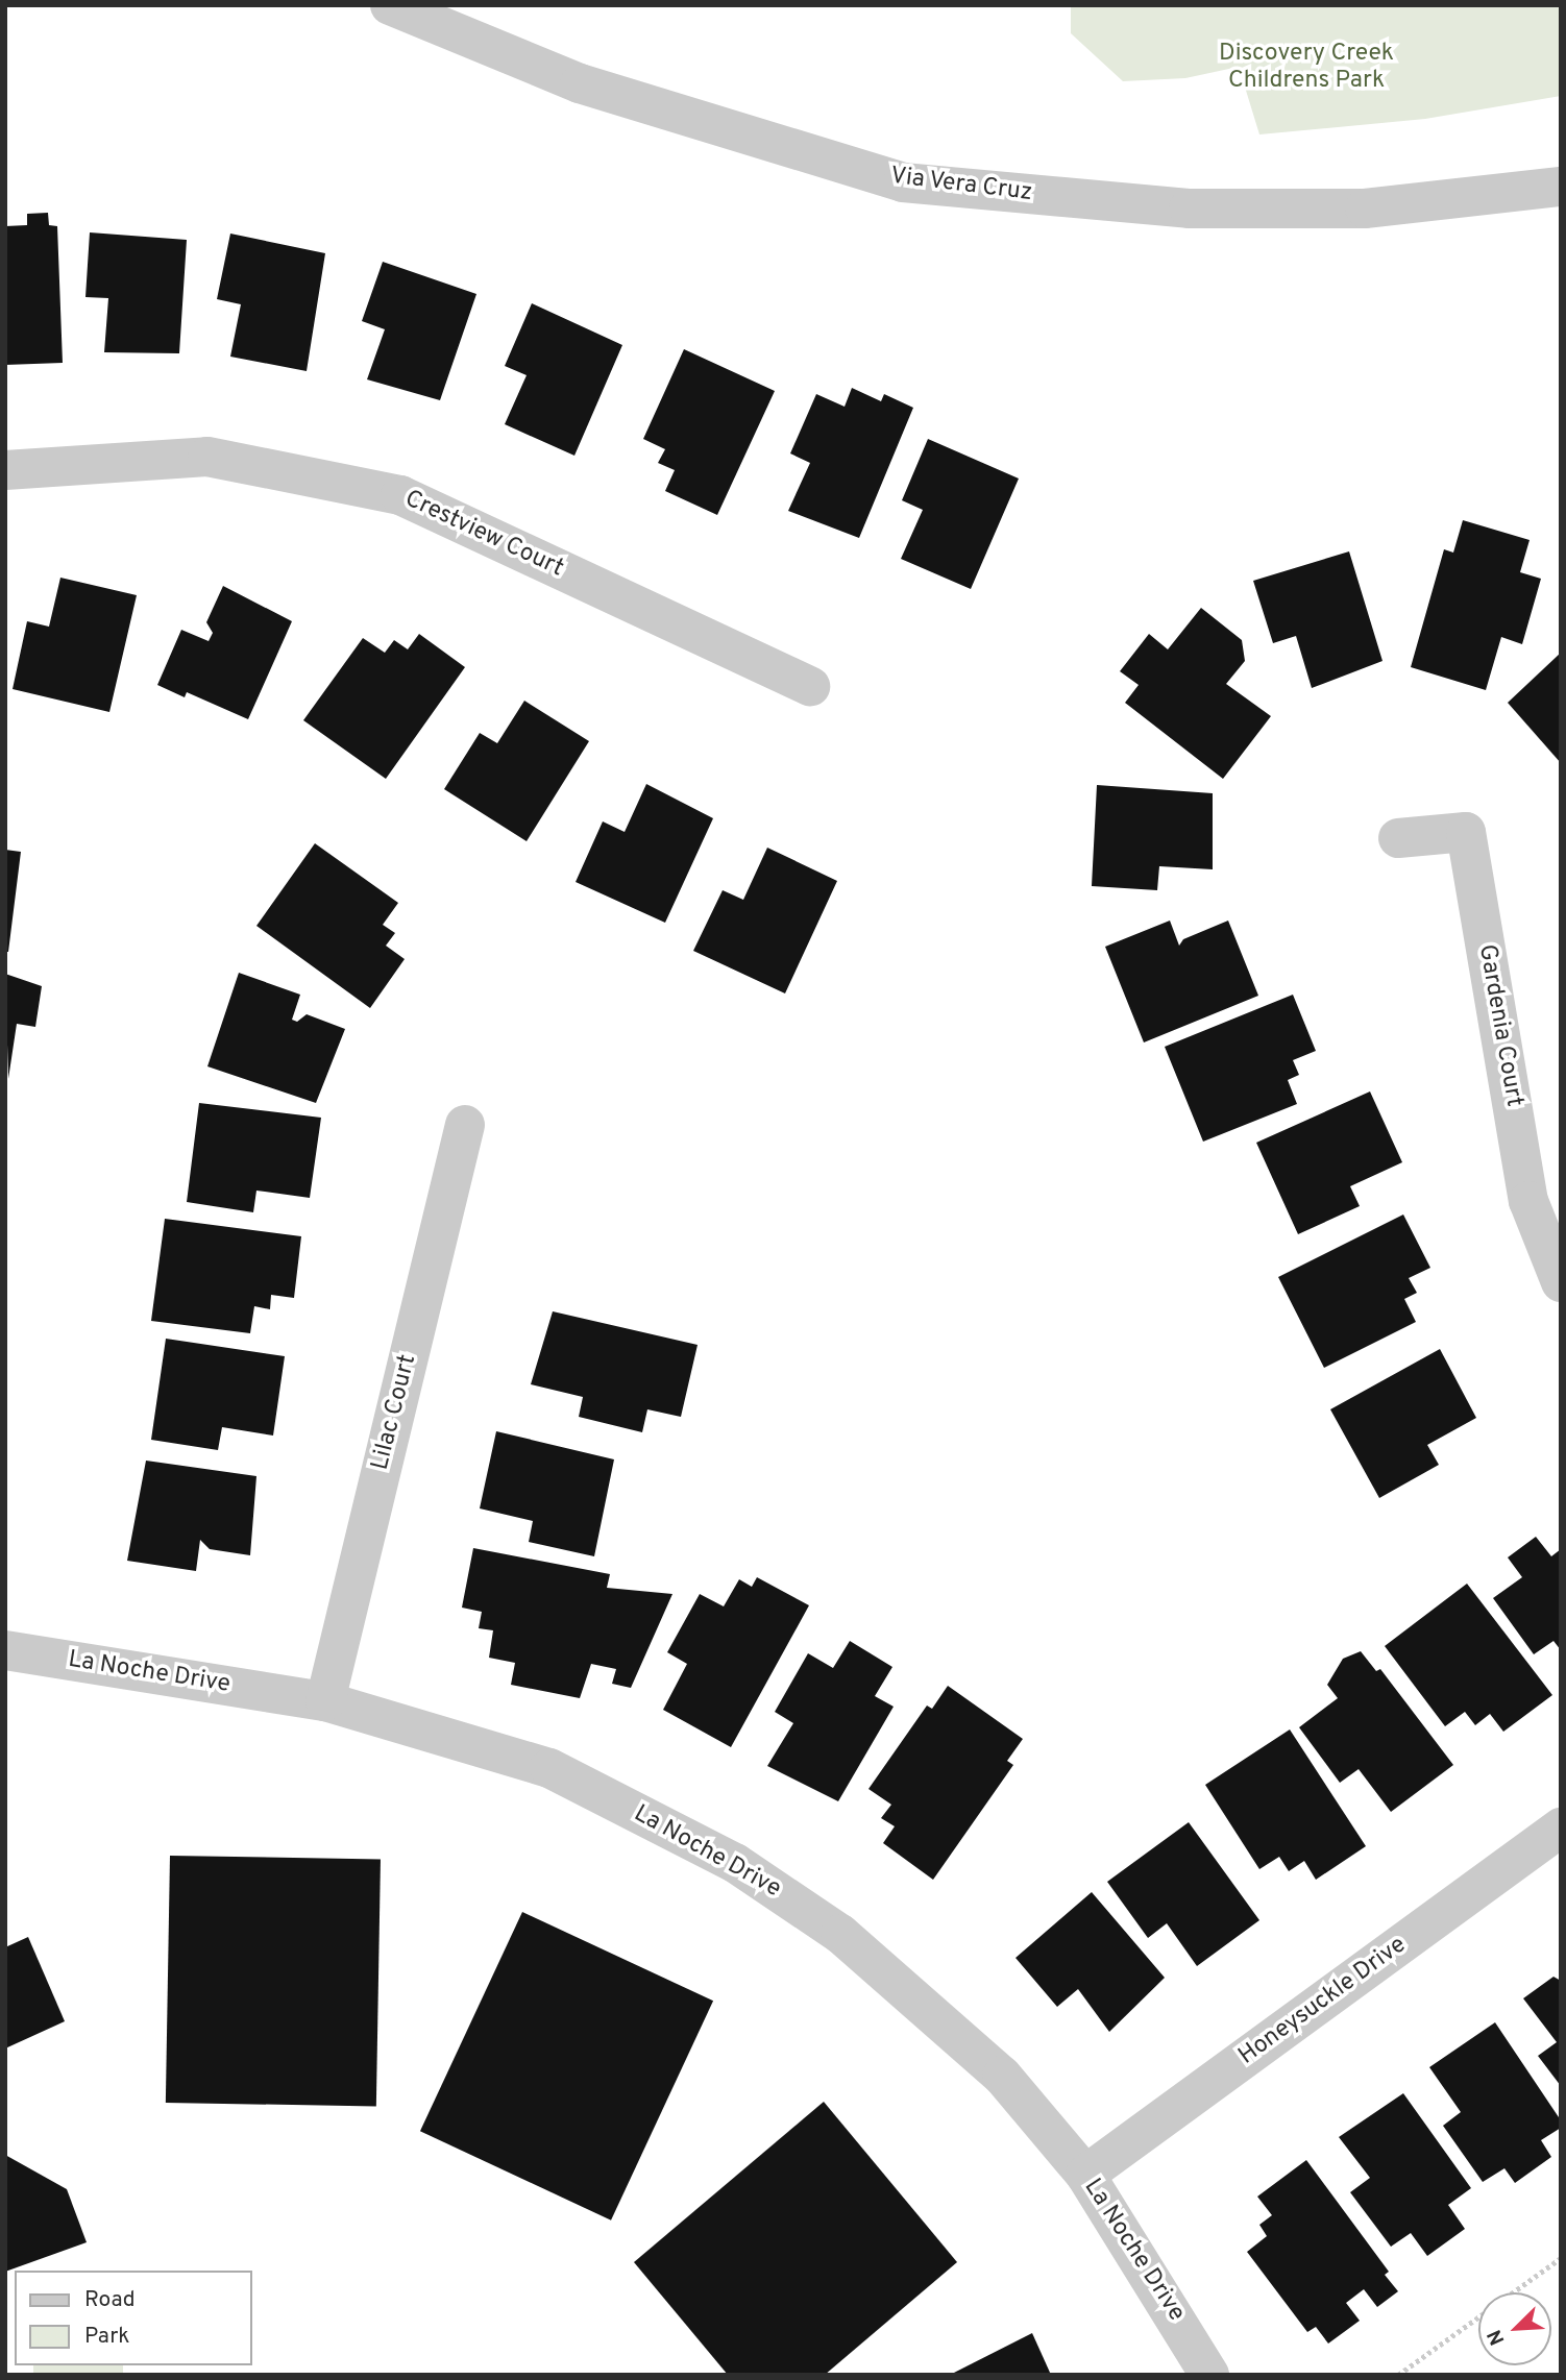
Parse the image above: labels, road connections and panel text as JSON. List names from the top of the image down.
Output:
{
  "streets": {
    "street": [
      "Via Vera Cruz",
      "Crestview Court",
      "Gardenia Court",
      "Lilac Court",
      "La Noche Drive",
      "Honeysuckle Drive"
    ]
  },
  "crossings": [
    ["Lilac Court", "La Noche Drive"],
    ["La Noche Drive", "Honeysuckle Drive"]
  ],
  "parks": ["Discovery Creek Childrens Park"],
  "legend": ["Road", "Park"],
  "north": "bottom left"
}
